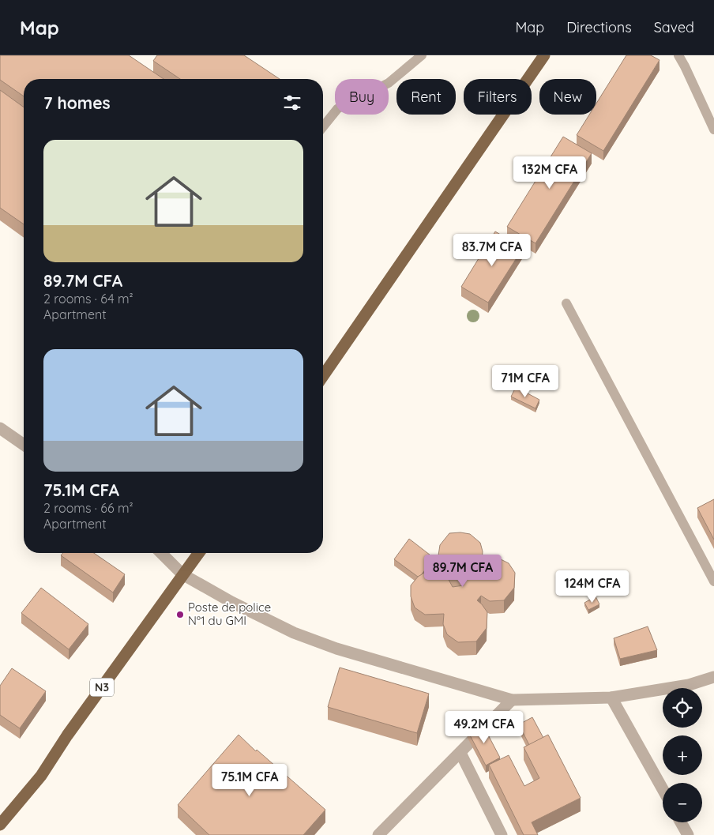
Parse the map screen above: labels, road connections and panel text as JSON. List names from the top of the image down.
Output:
{
  "streets": {
    "highway": ["N3"]
  },
  "places": ["Poste de police N°1 du GMI"],
  "page": {
    "header": "Map",
    "nav": ["Map", "Directions", "Saved"],
    "chip": [
      "Buy",
      "Rent",
      "Filters",
      "New"
    ],
    "heading": "7 homes",
    "list": [
      {
        "name": "89.7M CFA",
        "note": "2 rooms · 64 m² · Apartment"
      },
      {
        "name": "75.1M CFA",
        "note": "2 rooms · 66 m² · Apartment"
      }
    ],
    "price": [
      "132M CFA",
      "83.7M CFA",
      "71M CFA",
      "89.7M CFA",
      "124M CFA",
      "49.2M CFA",
      "75.1M CFA"
    ],
    "map_buttons": ["+", "−"]
  }
}
